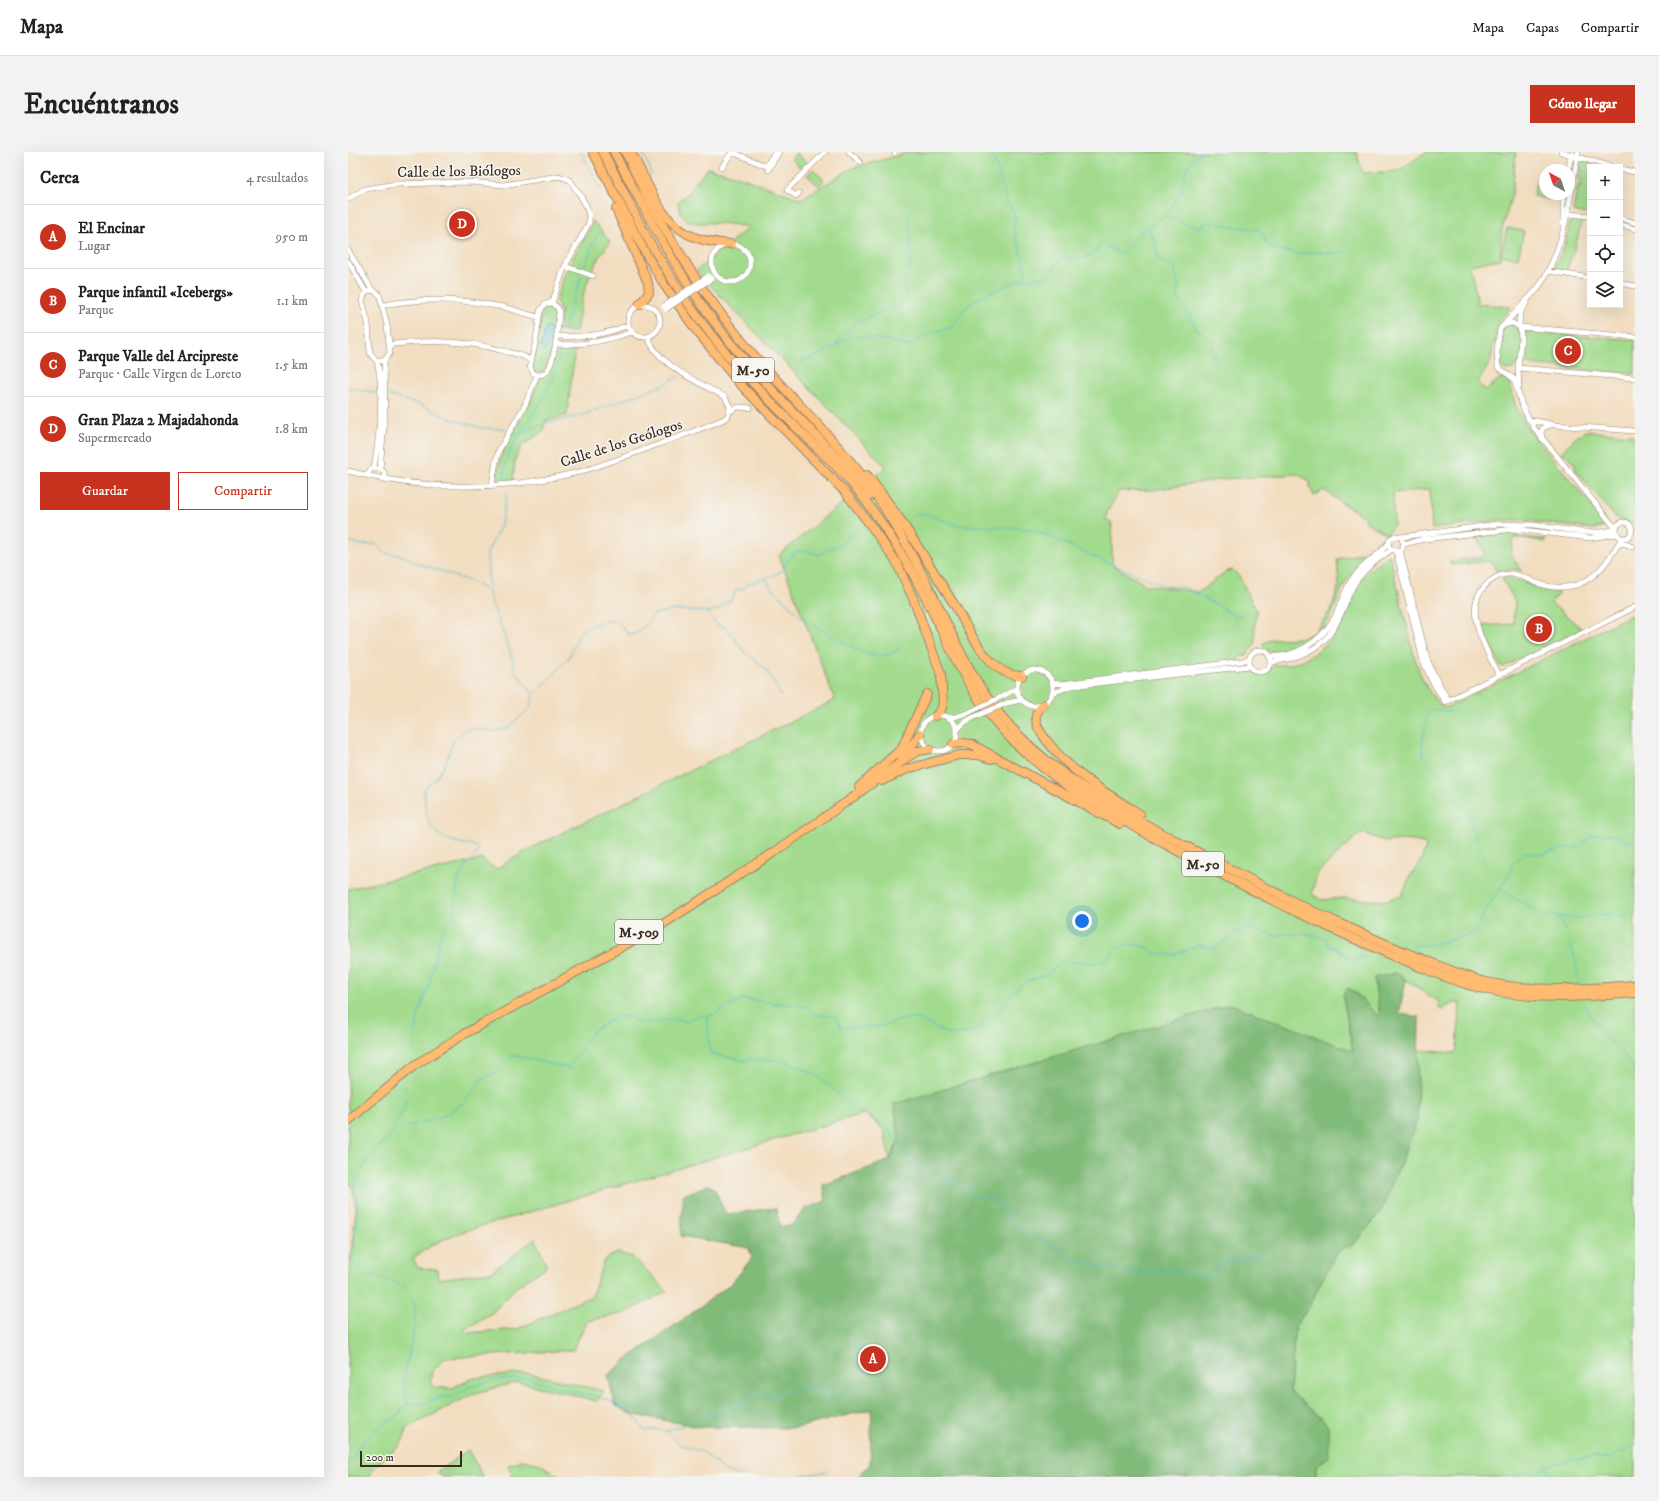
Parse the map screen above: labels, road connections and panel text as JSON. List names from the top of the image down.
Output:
{
  "streets": {
    "highway": ["M-50", "M-509"],
    "street": ["Calle de los Biólogos", "Calle de los Geólogos"]
  },
  "scale_bar": "200 m",
  "north": "top left",
  "page": {
    "header": "Mapa",
    "nav": ["Mapa", "Capas", "Compartir"],
    "buttons": [
      "Cómo llegar",
      ["Guardar", "Compartir"]
    ],
    "title": "Encuéntranos",
    "heading": ["Cerca", "4 resultados"],
    "map_buttons": ["+", "−"],
    "list": [
      {
        "mark": "A",
        "name": "El Encinar",
        "note": "Lugar",
        "value": "950 m"
      },
      {
        "mark": "B",
        "name": "Parque infantil «Icebergs»",
        "note": "Parque",
        "value": "1.1 km"
      },
      {
        "mark": "C",
        "name": "Parque Valle del Arcipreste",
        "note": "Parque · Calle Virgen de Loreto",
        "value": "1.5 km"
      },
      {
        "mark": "D",
        "name": "Gran Plaza 2 Majadahonda",
        "note": "Supermercado",
        "value": "1.8 km"
      }
    ],
    "pins": [
      "D",
      "C",
      "B",
      "A"
    ],
    "scale": "200 m"
  }
}
